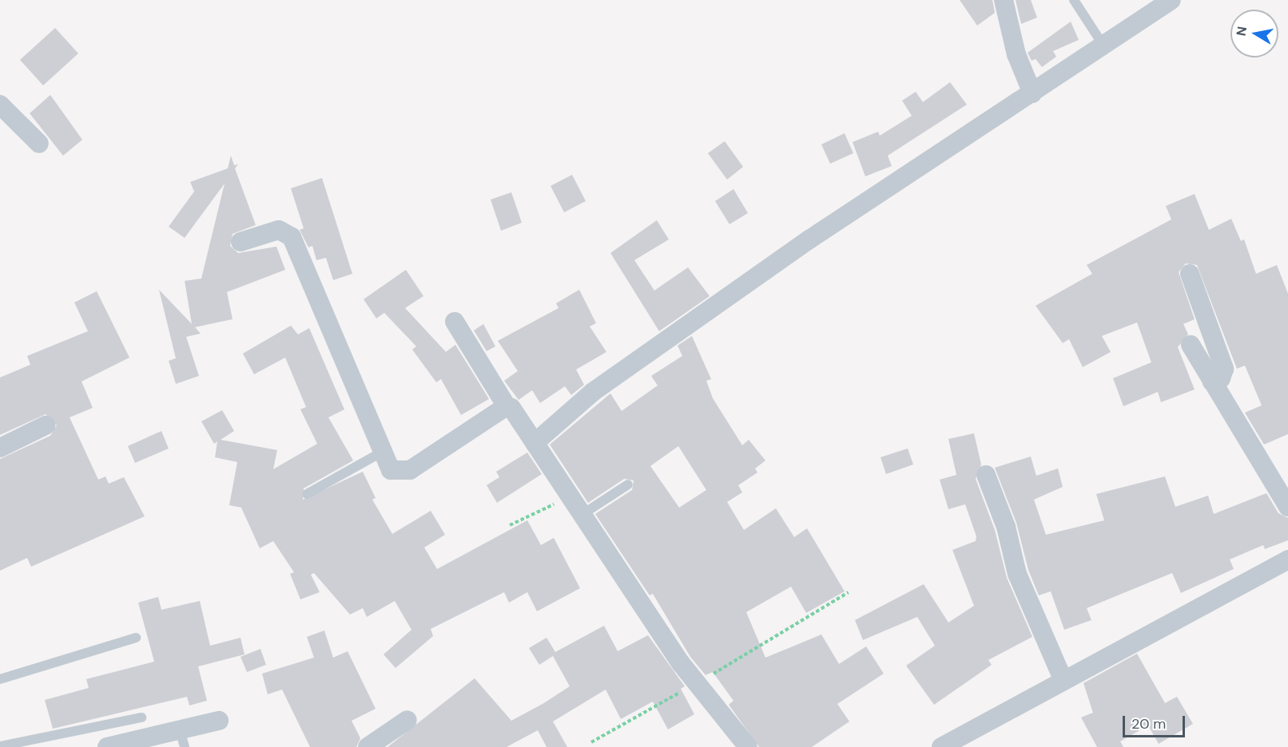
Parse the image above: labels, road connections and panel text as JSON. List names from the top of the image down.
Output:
{
  "scale_bar": "20 m",
  "north": "left"
}
